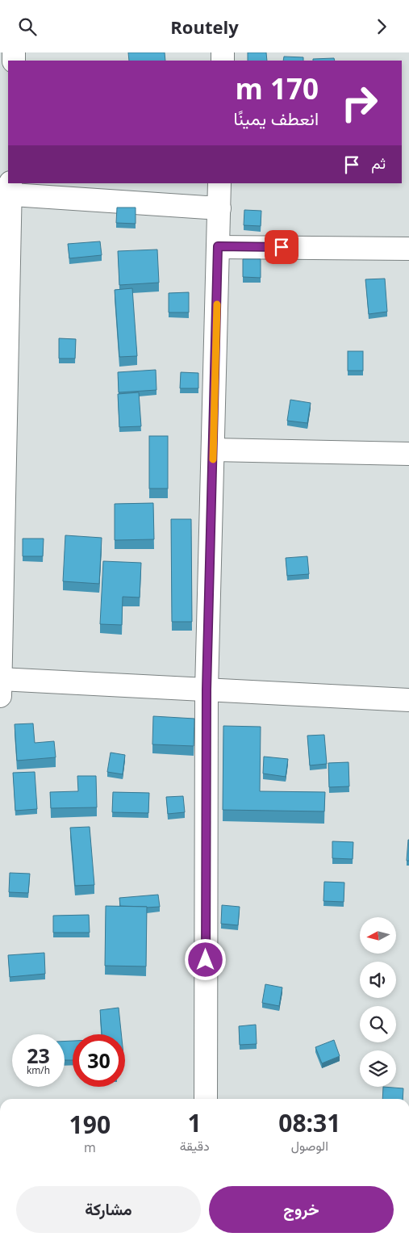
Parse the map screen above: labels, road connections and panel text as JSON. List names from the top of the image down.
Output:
{
  "north": "left",
  "page": {
    "header": "Routely",
    "turn": ["170 m", "انعطف يمينًا"],
    "then": "ثم",
    "speed": "23 km/h",
    "limit": "30",
    "eta": [
      "08:31",
      "الوصول",
      "1",
      "دقيقة",
      "190",
      "m"
    ],
    "buttons": ["خروج", "مشاركة"]
  }
}
